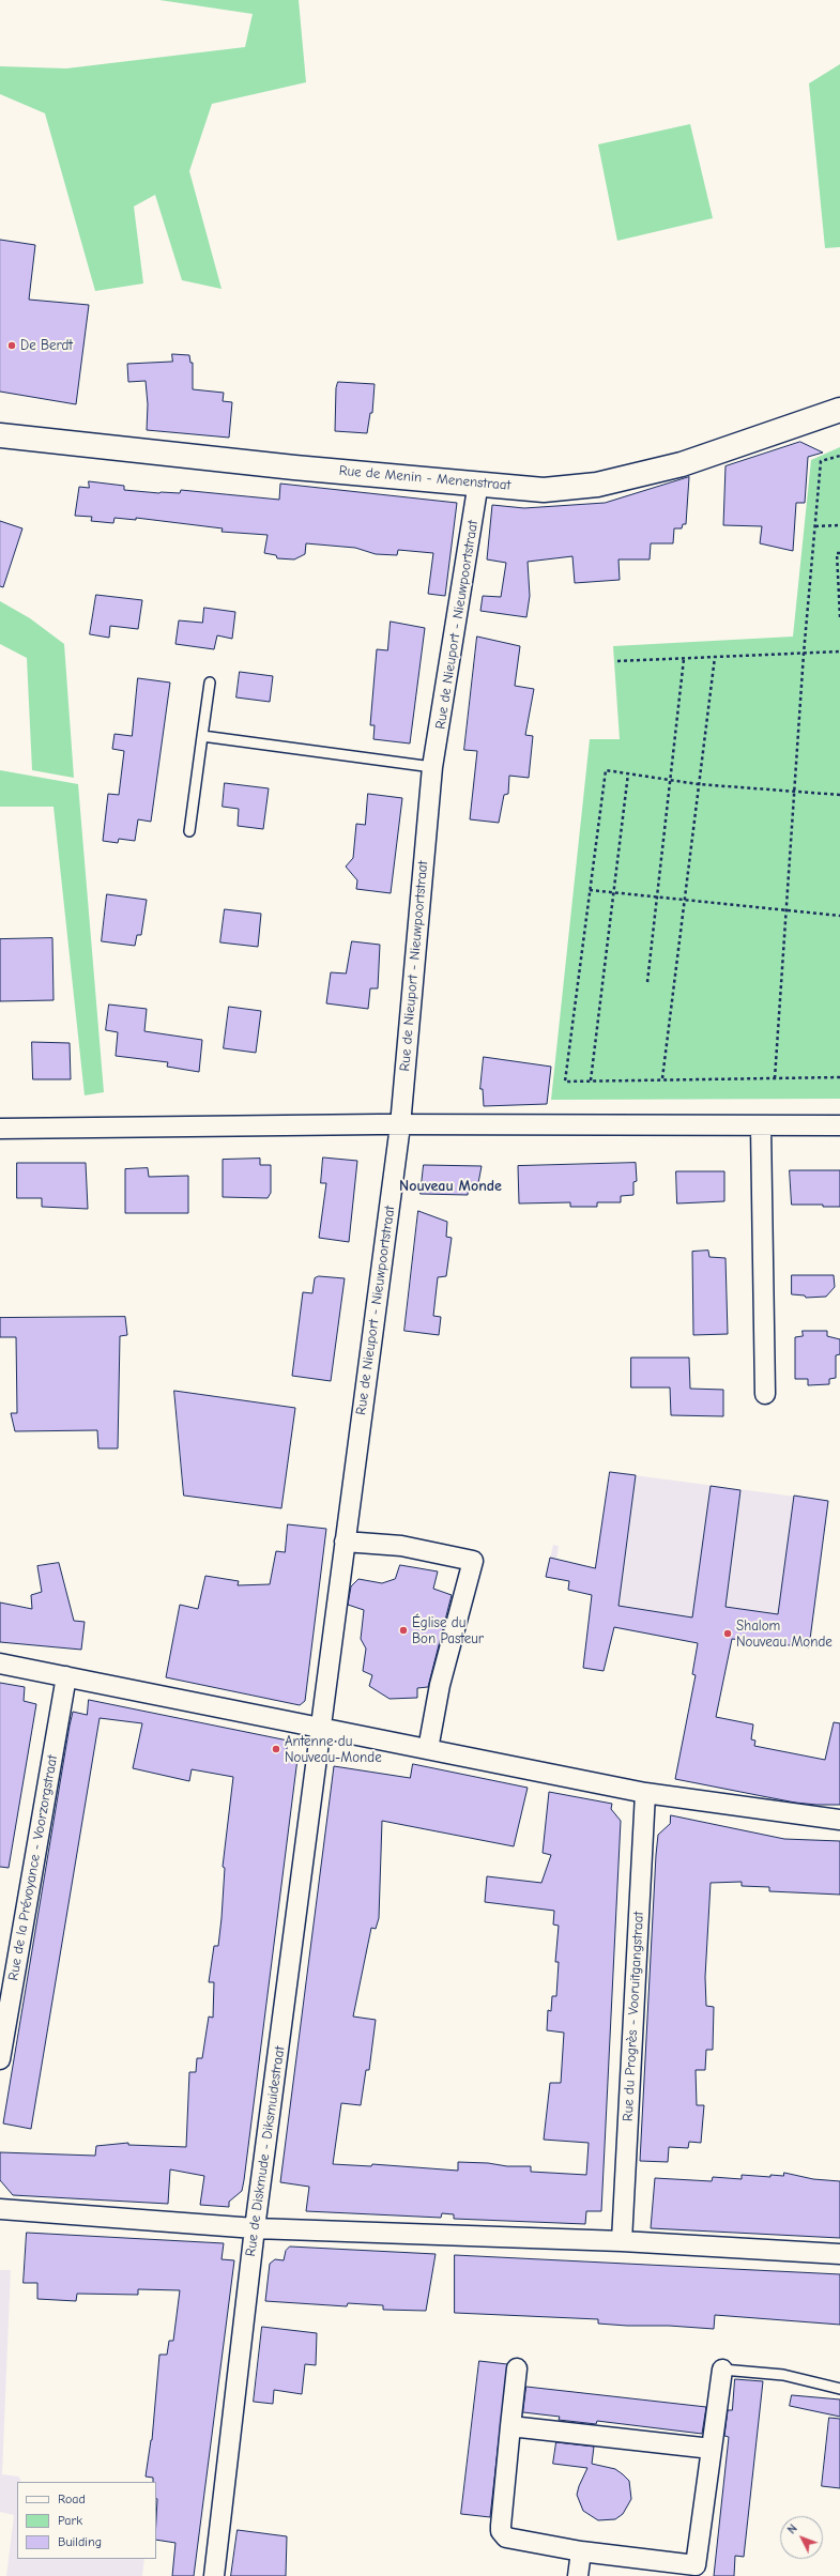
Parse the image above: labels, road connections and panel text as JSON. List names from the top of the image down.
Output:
{
  "streets": {
    "street": [
      "Rue de Menin - Menenstraat",
      "Rue de Nieuport - Nieuwpoortstraat",
      "Rue de la Prévoyance - Voorzorgstraat",
      "Rue du Progrès - Vooruitgangstraat",
      "Rue de Diskmude - Diksmuidestraat"
    ]
  },
  "crossings": [
    ["Rue de Menin - Menenstraat", "Rue de Nieuport - Nieuwpoortstraat"],
    ["Rue de Nieuport - Nieuwpoortstraat", "Rue de Diskmude - Diksmuidestraat"]
  ],
  "districts": ["Nouveau Monde"],
  "places": [
    "De Berdt",
    "Église du Bon Pasteur",
    "Shalom Nouveau Monde",
    "Antenne du Nouveau-Monde"
  ],
  "legend": ["Road", "Park", "Building"],
  "north": "top left"
}
